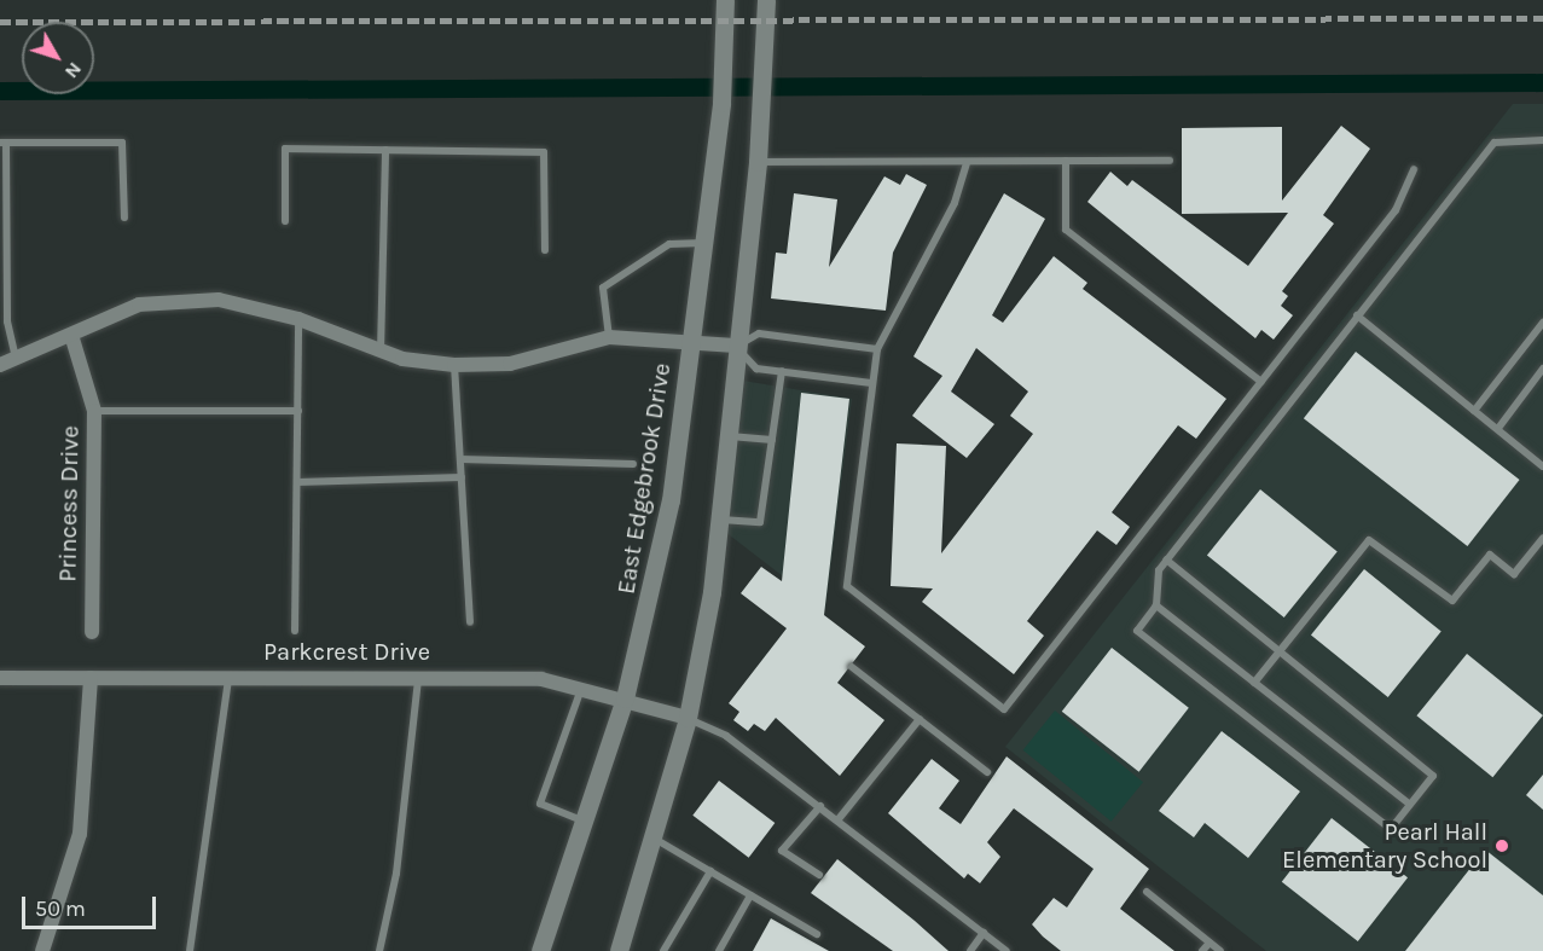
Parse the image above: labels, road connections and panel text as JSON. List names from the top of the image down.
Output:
{
  "streets": {
    "main road": ["East Edgebrook Drive"],
    "street": ["Princess Drive", "Parkcrest Drive"]
  },
  "crossings": [
    ["East Edgebrook Drive", "Parkcrest Drive"]
  ],
  "places": ["Pearl Hall Elementary School"],
  "scale_bar": "50 m",
  "north": "bottom right"
}
